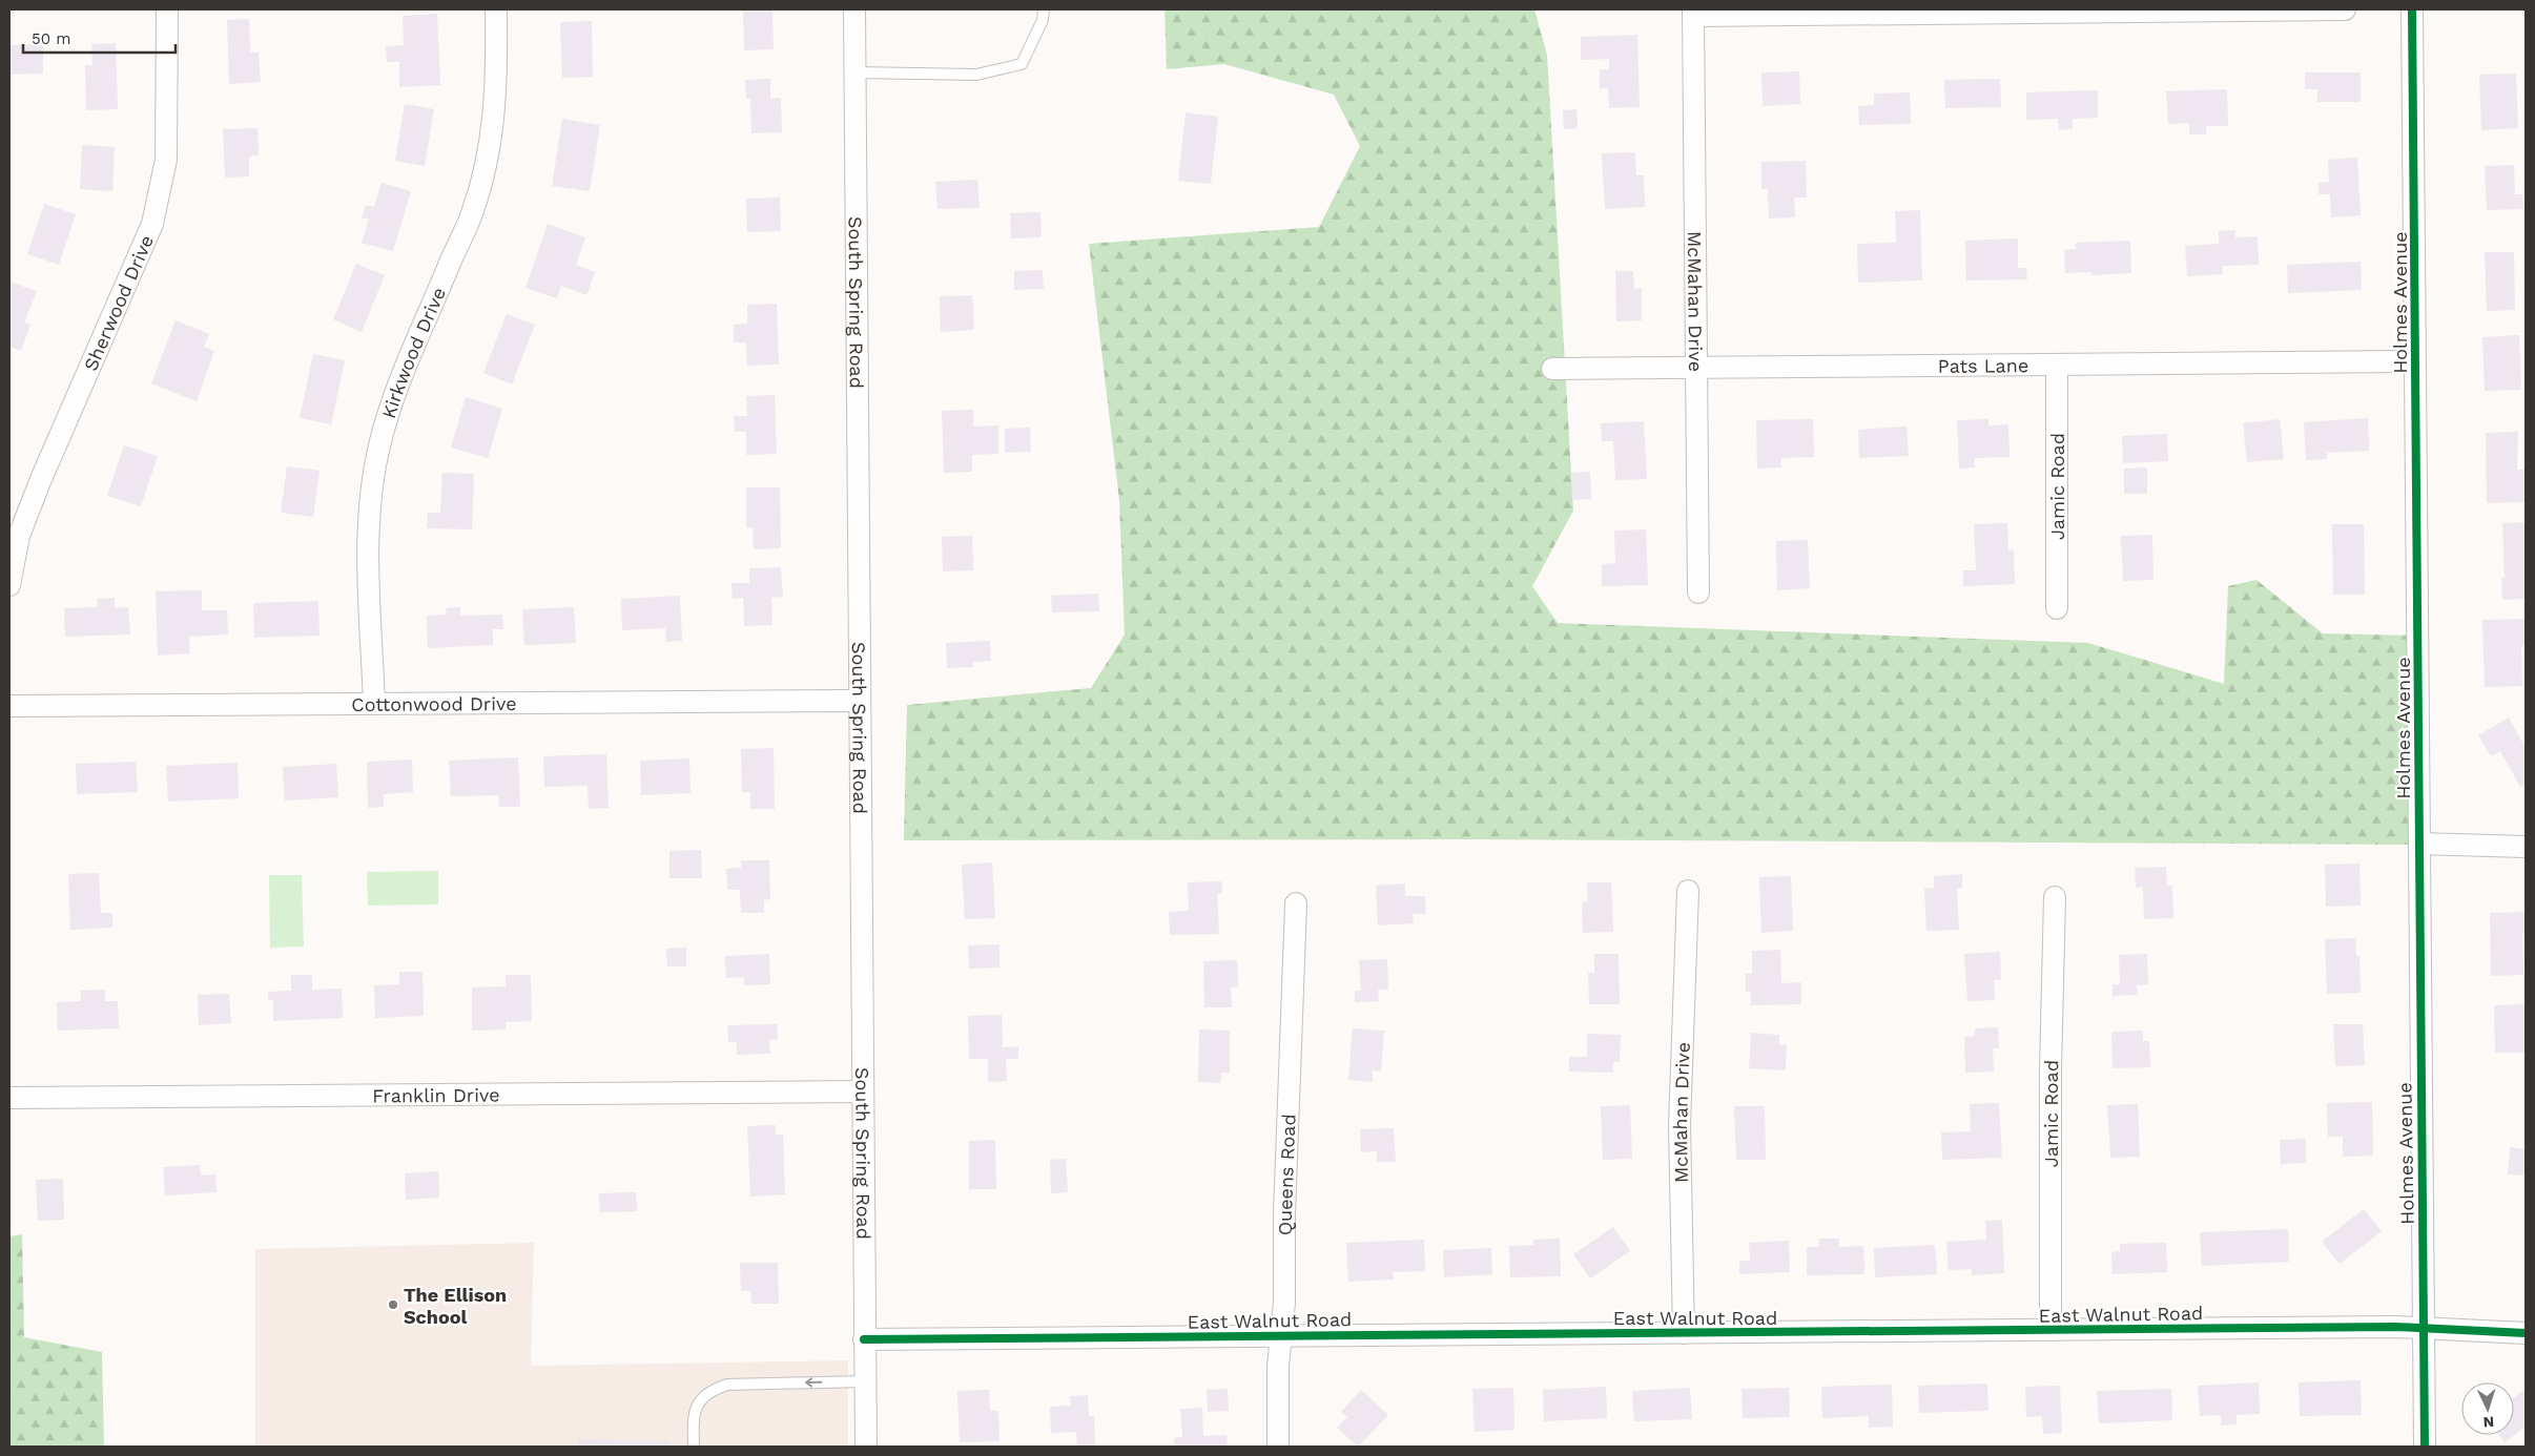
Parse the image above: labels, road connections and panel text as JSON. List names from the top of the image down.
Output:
{
  "streets": {
    "street": [
      "McMahan Drive",
      "South Spring Road",
      "Holmes Avenue",
      "Sherwood Drive",
      "Kirkwood Drive",
      "Pats Lane",
      "Jamic Road",
      "Cottonwood Drive",
      "Franklin Drive",
      "Queens Road",
      "East Walnut Road"
    ]
  },
  "crossings": [
    ["McMahan Drive", "Pats Lane"],
    ["McMahan Drive", "East Walnut Road"],
    ["South Spring Road", "Cottonwood Drive"],
    ["South Spring Road", "Franklin Drive"],
    ["South Spring Road", "East Walnut Road"],
    ["Holmes Avenue", "Pats Lane"],
    ["Holmes Avenue", "East Walnut Road"],
    ["Kirkwood Drive", "Cottonwood Drive"],
    ["Pats Lane", "Jamic Road"],
    ["Jamic Road", "East Walnut Road"],
    ["Queens Road", "East Walnut Road"]
  ],
  "places": ["The Ellison School"],
  "scale_bar": "50 m",
  "north": "bottom"
}
